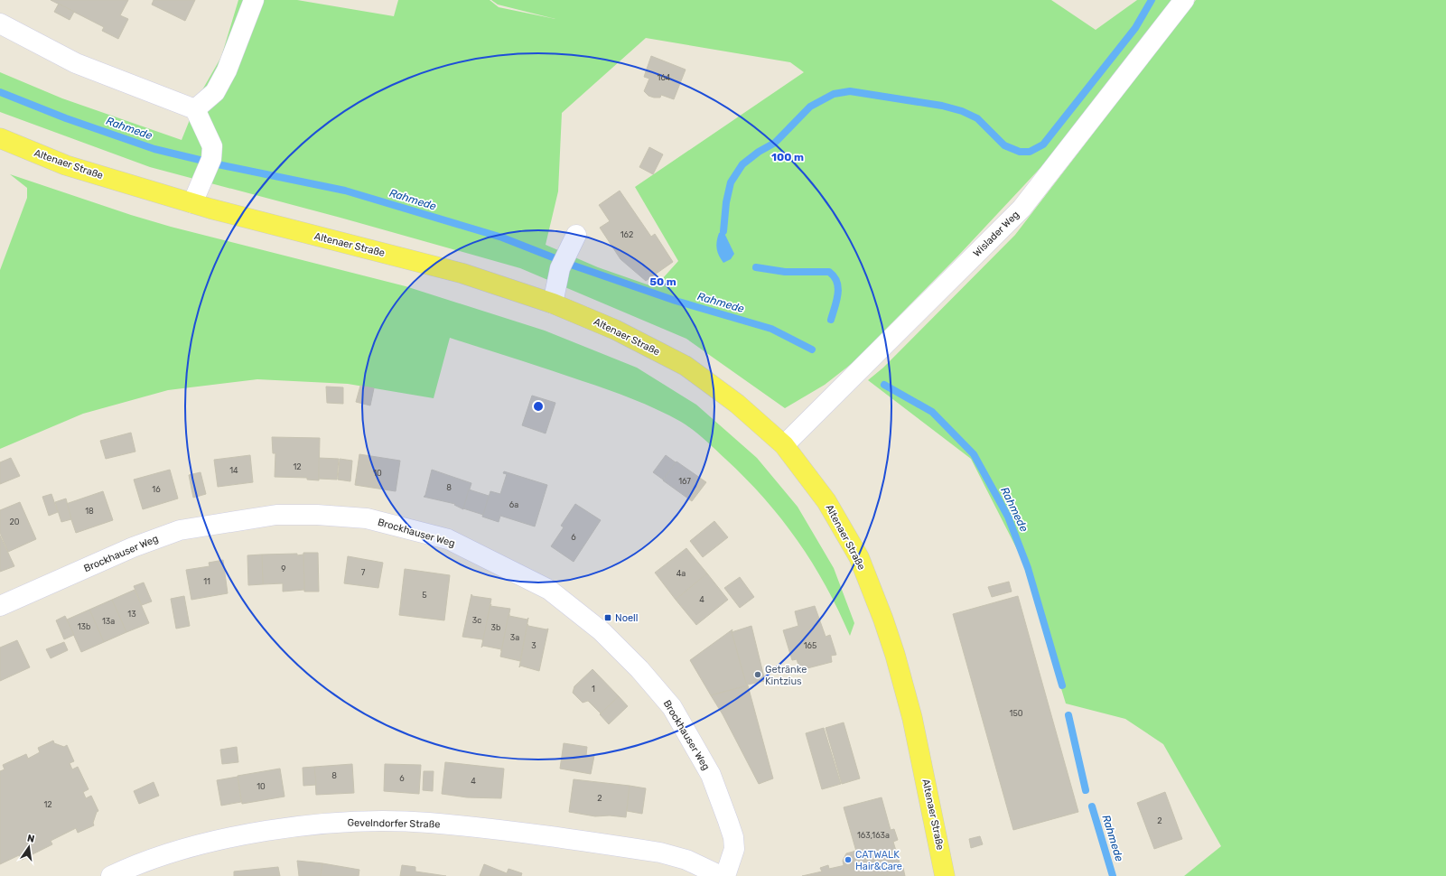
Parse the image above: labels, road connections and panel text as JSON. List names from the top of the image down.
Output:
{
  "streets": {
    "main road": ["Altenaer Straße"],
    "street": ["Wislader Weg", "Brockhauser Weg", "Gevelndorfer Straße"]
  },
  "crossings": [
    ["Altenaer Straße", "Wislader Weg"]
  ],
  "water": ["Rahmede"],
  "places": {
    "transit": ["Noell"],
    "other": ["Getränke Kintzius", "CATWALK Hair&Care"]
  },
  "house_numbers": [
    "164",
    "162",
    "12",
    "14",
    "10",
    "167",
    "8",
    "16",
    "6a",
    "18",
    "20",
    "6",
    "9",
    "7",
    "4a",
    "11",
    "5",
    "4",
    "13",
    "3c",
    "13a",
    "13b",
    "3b",
    "3a",
    "3",
    "165",
    "1",
    "150",
    "8",
    "6",
    "4",
    "10",
    "2",
    "12",
    "2",
    "163,163a"
  ],
  "north": "top",
  "rings": ["100 m", "50 m"]
}
